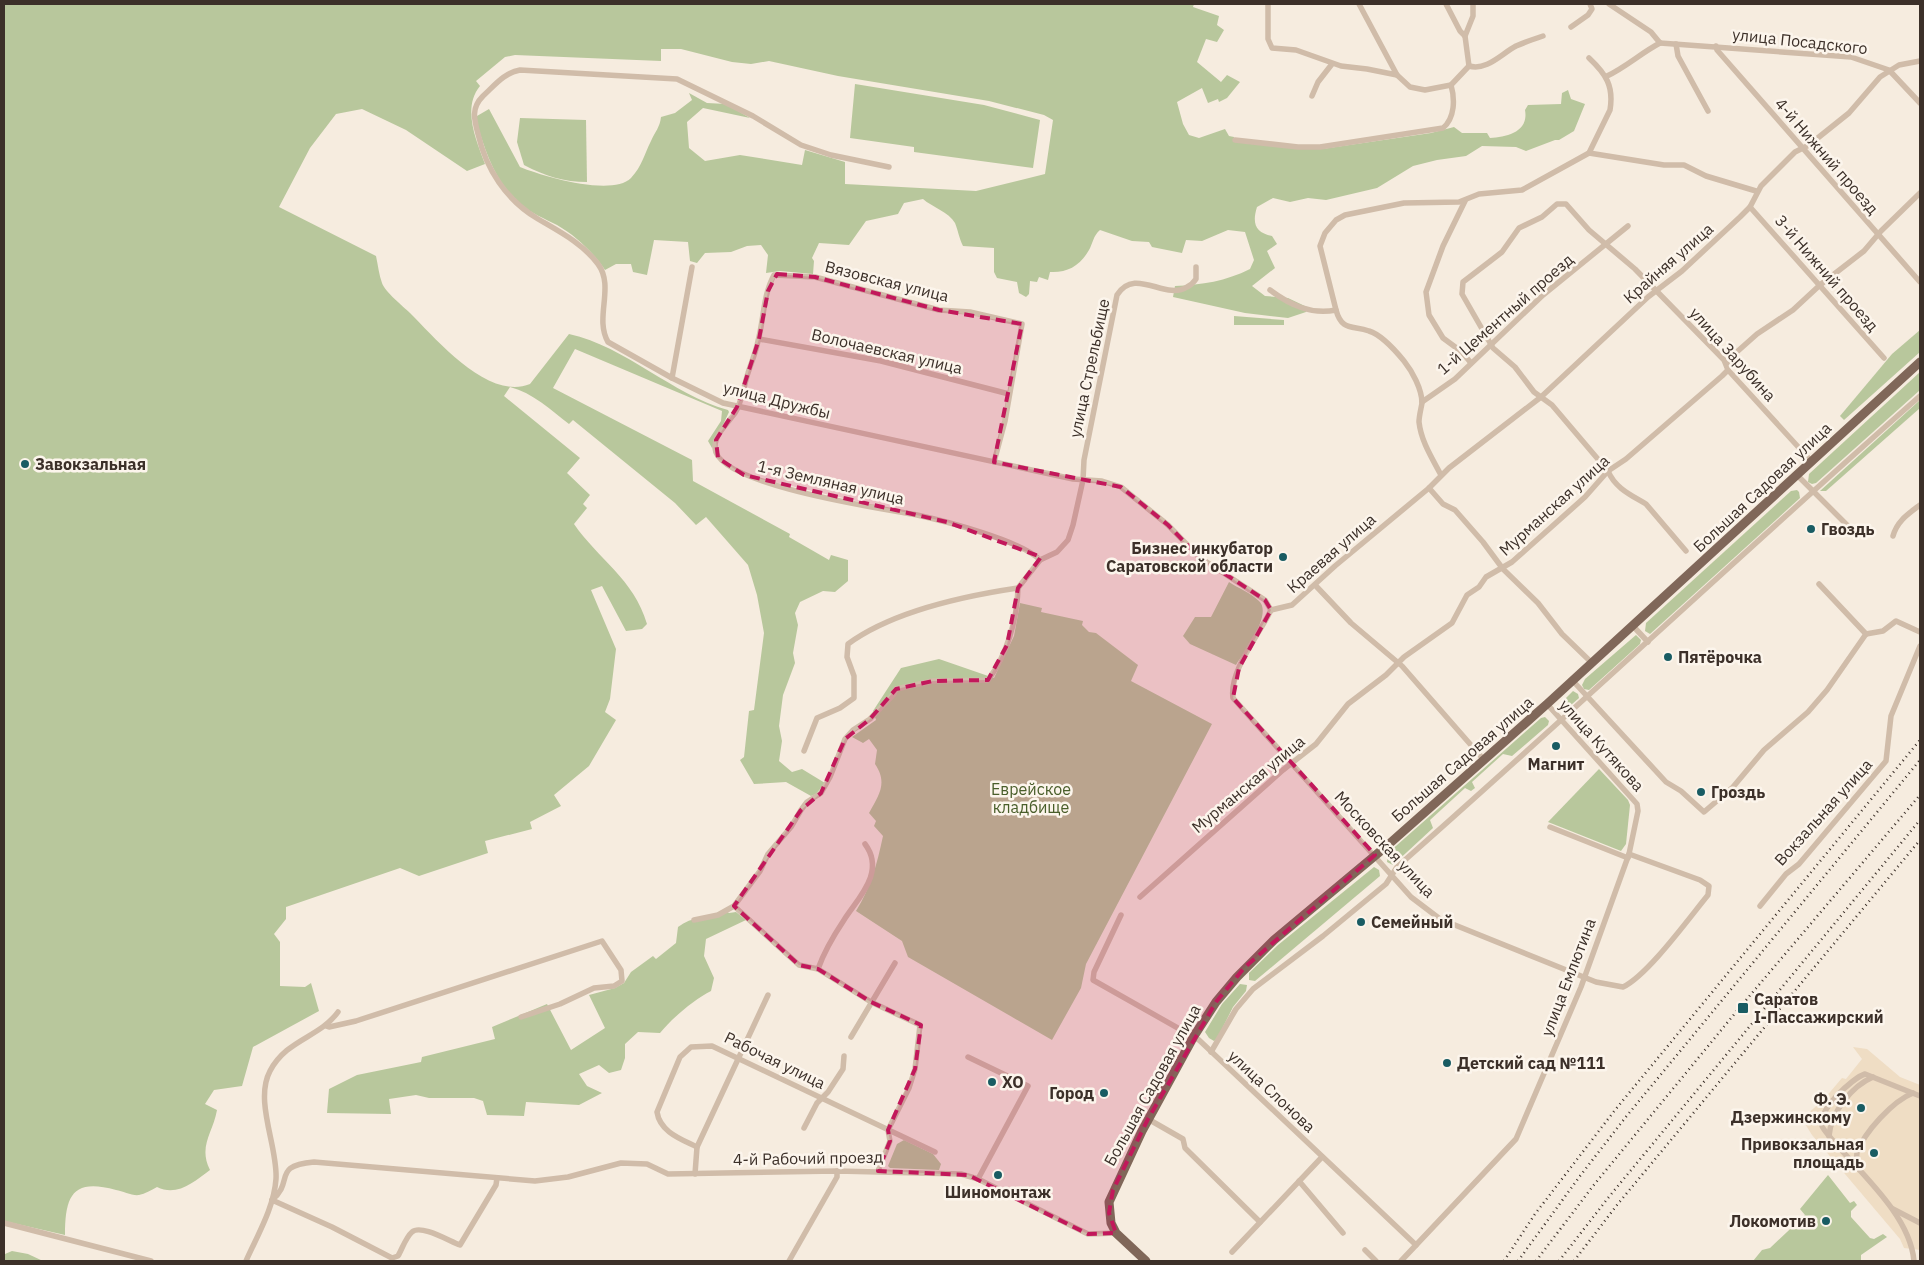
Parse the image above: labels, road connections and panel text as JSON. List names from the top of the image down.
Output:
{
  "streets": {
    "main road": ["Большая Садовая улица"],
    "street": [
      "улица Посадского",
      "4-й Нижний проезд",
      "Крайняя улица",
      "3-й Нижний проезд",
      "Вязовская улица",
      "1-й Цементный проезд",
      "Волочаевская улица",
      "улица Зарубина",
      "улица Стрельбище",
      "улица Дружбы",
      "1-я Земляная улица",
      "Мурманская улица",
      "Краевая улица",
      "улица Кутякова",
      "Вокзальная улица",
      "Московская улица",
      "улица Емлютина",
      "Рабочая улица",
      "улица Слонова",
      "4-й Рабочий проезд"
    ]
  },
  "crossings": [
    ["улица Посадского", "4-й Нижний проезд"],
    ["улица Посадского", "Крайняя улица"],
    ["4-й Нижний проезд", "Крайняя улица"],
    ["4-й Нижний проезд", "Мурманская улица"],
    ["Крайняя улица", "3-й Нижний проезд"],
    ["Крайняя улица", "улица Зарубина"],
    ["Крайняя улица", "Краевая улица"],
    ["3-й Нижний проезд", "Мурманская улица"],
    ["Вязовская улица", "Волочаевская улица"],
    ["Вязовская улица", "1-я Земляная улица"],
    ["1-й Цементный проезд", "улица Зарубина"],
    ["Волочаевская улица", "1-я Земляная улица"],
    ["улица Зарубина", "Большая Садовая улица"],
    ["улица Зарубина", "Мурманская улица"],
    ["улица Стрельбище", "улица Дружбы"],
    ["улица Дружбы", "1-я Земляная улица"],
    ["улица Дружбы", "Краевая улица"],
    ["улица Дружбы", "Московская улица"],
    ["Большая Садовая улица", "улица Кутякова"],
    ["Большая Садовая улица", "Московская улица"],
    ["Большая Садовая улица", "улица Слонова"],
    ["Мурманская улица", "Московская улица"],
    ["Краевая улица", "Московская улица"],
    ["улица Кутякова", "улица Емлютина"],
    ["Московская улица", "улица Емлютина"],
    ["улица Емлютина", "улица Слонова"]
  ],
  "parks": ["Еврейское кладбище"],
  "places": {
    "other": [
      "Завокзальная",
      "Гвоздь",
      "Бизнес инкубатор Саратовской области",
      "Пятёрочка",
      "Магнит",
      "Гроздь",
      "Семейный",
      "Детский сад №111",
      "ХО",
      "Город",
      "Ф. Э. Дзержинскому",
      "Привокзальная площадь",
      "Шиномонтаж",
      "Локомотив"
    ],
    "transit": ["Саратов I-Пассажирский"]
  }
}
